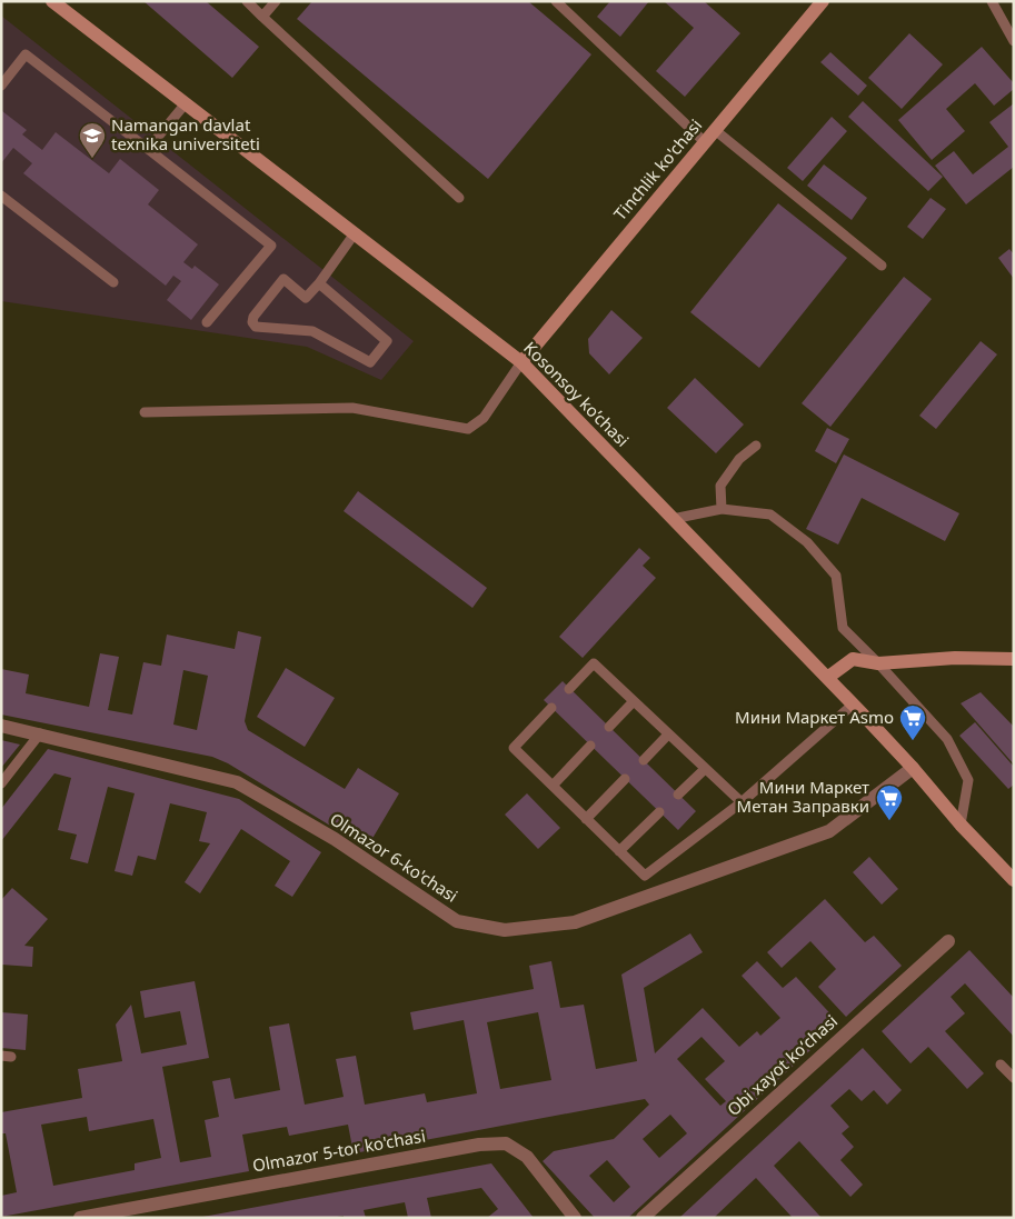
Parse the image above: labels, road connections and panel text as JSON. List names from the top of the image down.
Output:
{
  "streets": {
    "main road": ["Tinchlik ko'chasi", "Kosonsoy ko’chasi"],
    "street": ["Olmazor 6-ko'chasi", "Obi xayot koʻchasi", "Olmazor 5-tor ko'chasi"]
  },
  "crossings": [
    ["Tinchlik ko'chasi", "Kosonsoy ko’chasi"],
    ["Kosonsoy ko’chasi", "Olmazor 6-ko'chasi"]
  ],
  "places": {
    "school or university": ["Namangan davlat texnika universiteti"],
    "supermarket": ["Мини Маркет Asmo", "Мини Маркет Метан Заправки"]
  }
}
